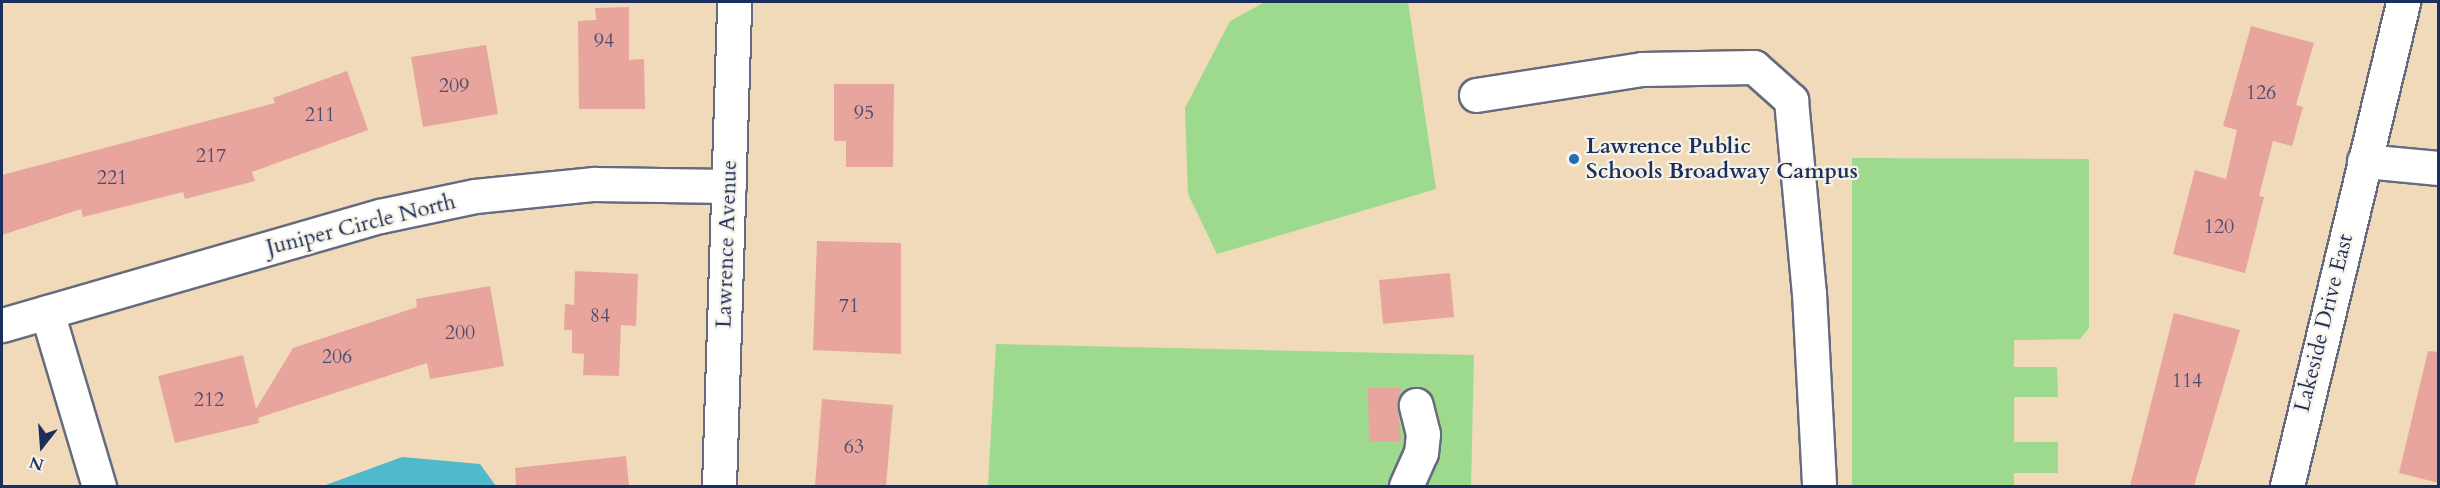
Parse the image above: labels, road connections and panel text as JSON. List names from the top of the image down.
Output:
{
  "streets": {
    "street": ["Juniper Circle North", "Lawrence Avenue", "Lakeside Drive East"]
  },
  "crossings": [
    ["Juniper Circle North", "Lawrence Avenue"]
  ],
  "places": ["Lawrence Public Schools Broadway Campus"],
  "house_numbers": [
    "94",
    "209",
    "126",
    "95",
    "211",
    "217",
    "221",
    "120",
    "71",
    "84",
    "200",
    "206",
    "114",
    "212",
    "63"
  ],
  "north": "bottom"
}
